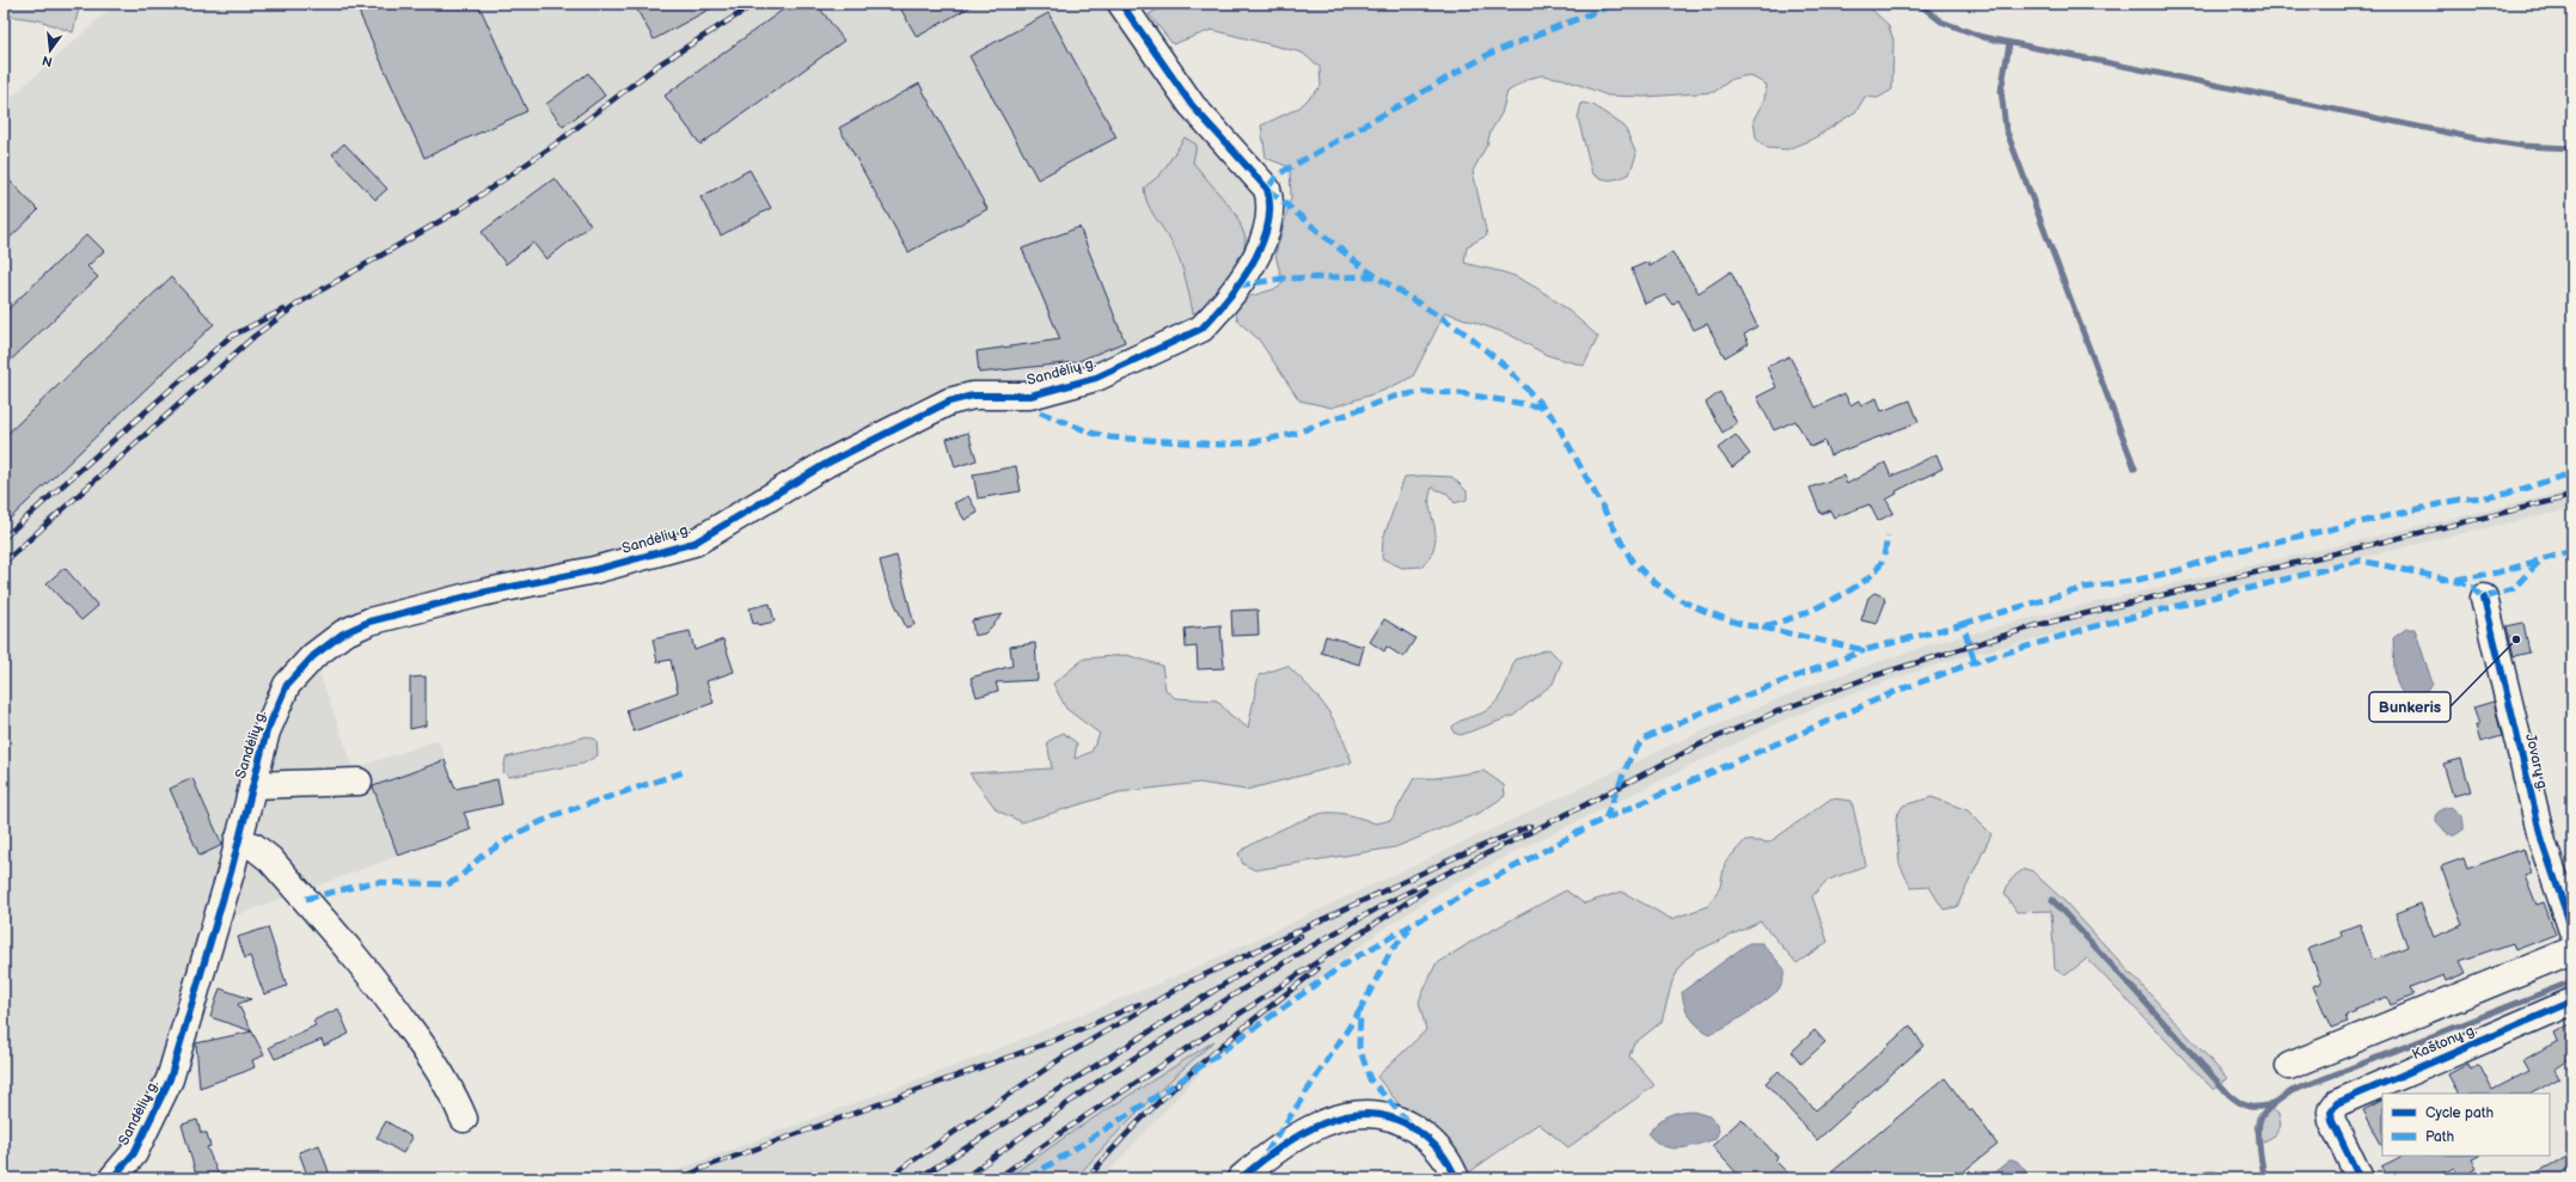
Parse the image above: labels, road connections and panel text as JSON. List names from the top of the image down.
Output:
{
  "streets": {
    "street": ["Sandėlių g.", "Jovarų g.", "Kaštonų g."]
  },
  "places": ["Bunkeris"],
  "legend": ["Cycle path", "Path"],
  "north": "bottom"
}
